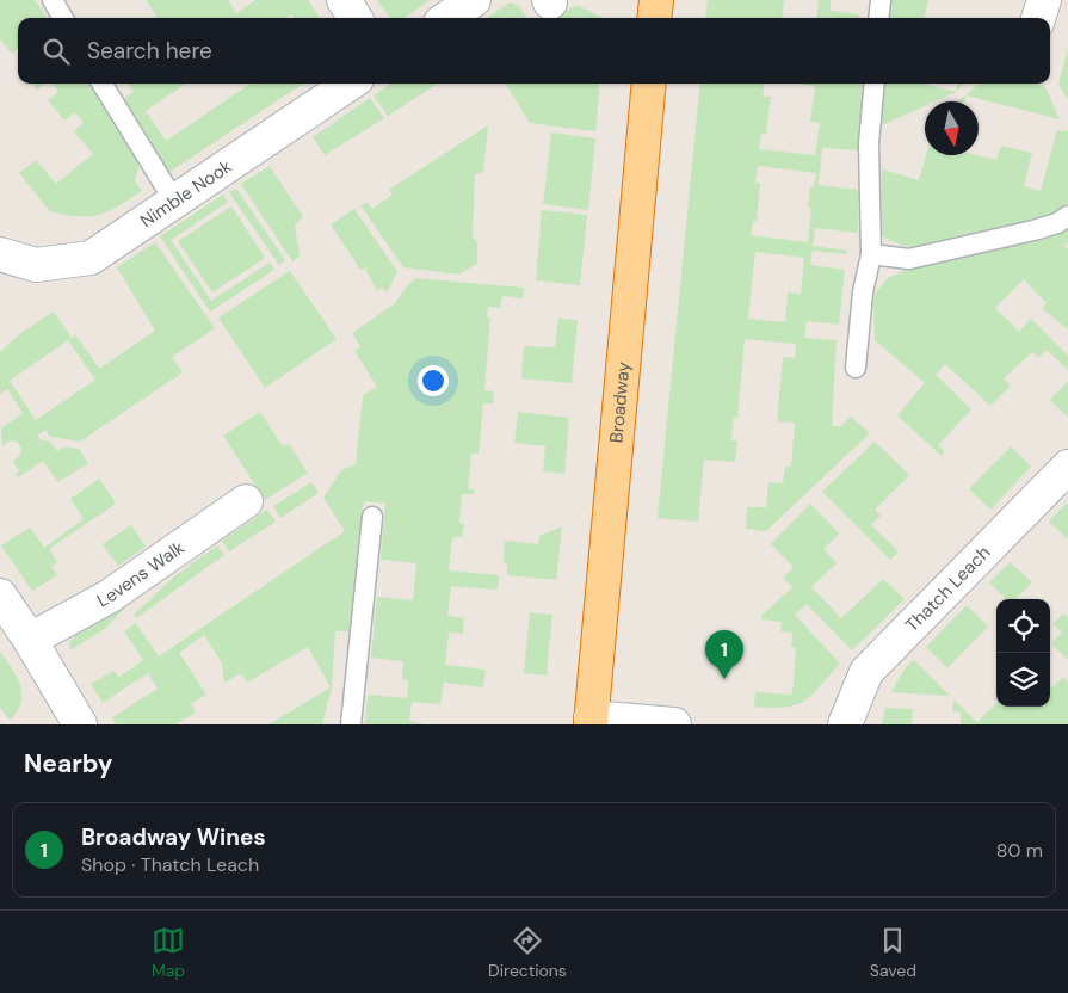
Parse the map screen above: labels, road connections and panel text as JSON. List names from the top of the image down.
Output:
{
  "streets": {
    "highway": ["Broadway"],
    "street": ["Nimble Nook", "Levens Walk", "Thatch Leach"]
  },
  "north": "bottom",
  "page": {
    "search": "Search here",
    "pins": "1",
    "heading": "Nearby",
    "list": [
      {
        "mark": "1",
        "name": "Broadway Wines",
        "note": "Shop · Thatch Leach",
        "value": "80 m"
      }
    ],
    "nav": ["Map", "Directions", "Saved"]
  }
}
